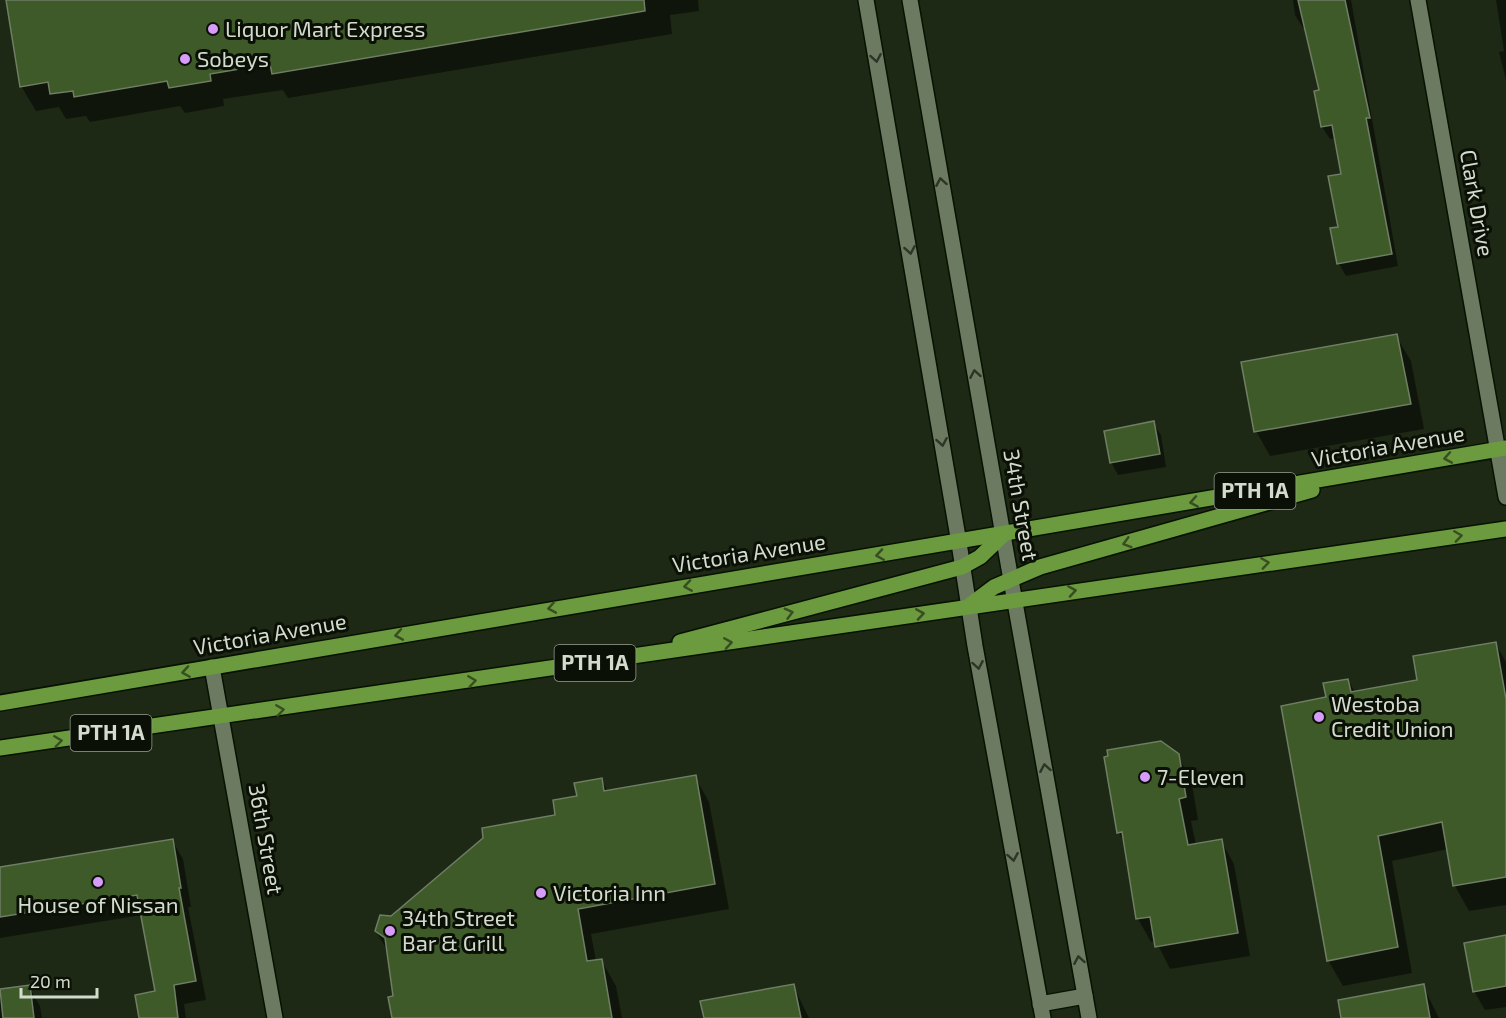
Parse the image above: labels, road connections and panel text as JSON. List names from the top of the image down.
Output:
{
  "streets": {
    "main road": ["Victoria Avenue", "PTH 1A"],
    "street": ["Clark Drive", "34th Street", "36th Street"]
  },
  "crossings": [
    ["Clark Drive", "Victoria Avenue"],
    ["Victoria Avenue", "34th Street"],
    ["Victoria Avenue", "36th Street"],
    ["PTH 1A", "34th Street"],
    ["PTH 1A", "36th Street"]
  ],
  "places": [
    "Liquor Mart Express",
    "Sobeys",
    "Westoba Credit Union",
    "7-Eleven",
    "House of Nissan",
    "Victoria Inn",
    "34th Street Bar & Grill"
  ],
  "scale_bar": "20 m"
}
